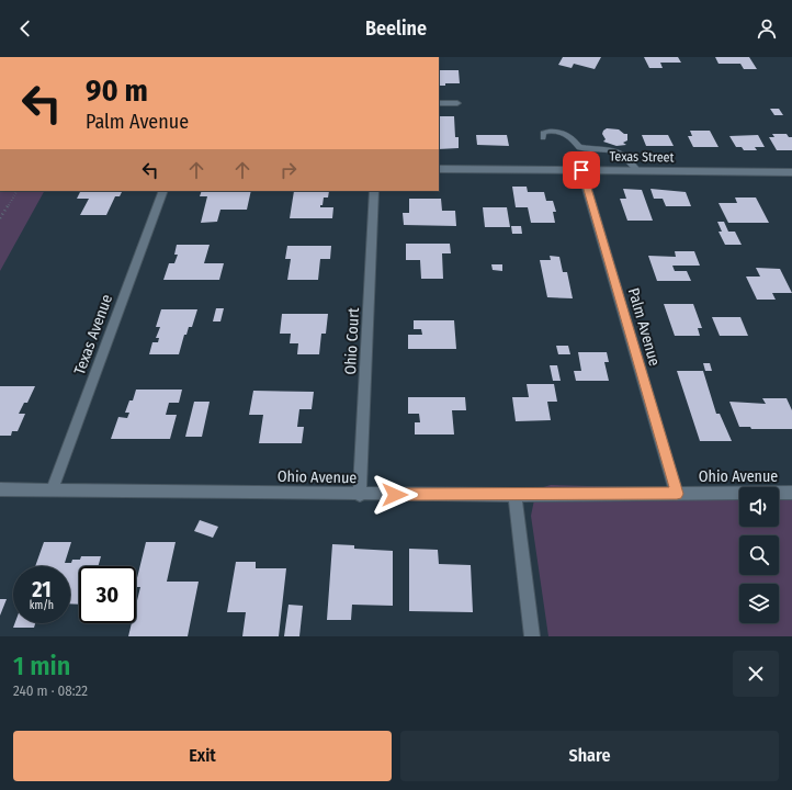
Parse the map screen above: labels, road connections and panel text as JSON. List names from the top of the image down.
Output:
{
  "streets": {
    "street": [
      "Texas Street",
      "Palm Avenue",
      "Texas Avenue",
      "Ohio Court",
      "Ohio Avenue"
    ]
  },
  "crossings": [
    ["Texas Street", "Palm Avenue"],
    ["Palm Avenue", "Ohio Avenue"],
    ["Texas Avenue", "Ohio Avenue"],
    ["Ohio Court", "Ohio Avenue"]
  ],
  "page": {
    "header": "Beeline",
    "turn": ["90 m", "Palm Avenue"],
    "speed": "21 km/h",
    "limit": "30",
    "heading": ["1 min", "240 m · 08:22"],
    "buttons": ["Exit", "Share"]
  }
}
